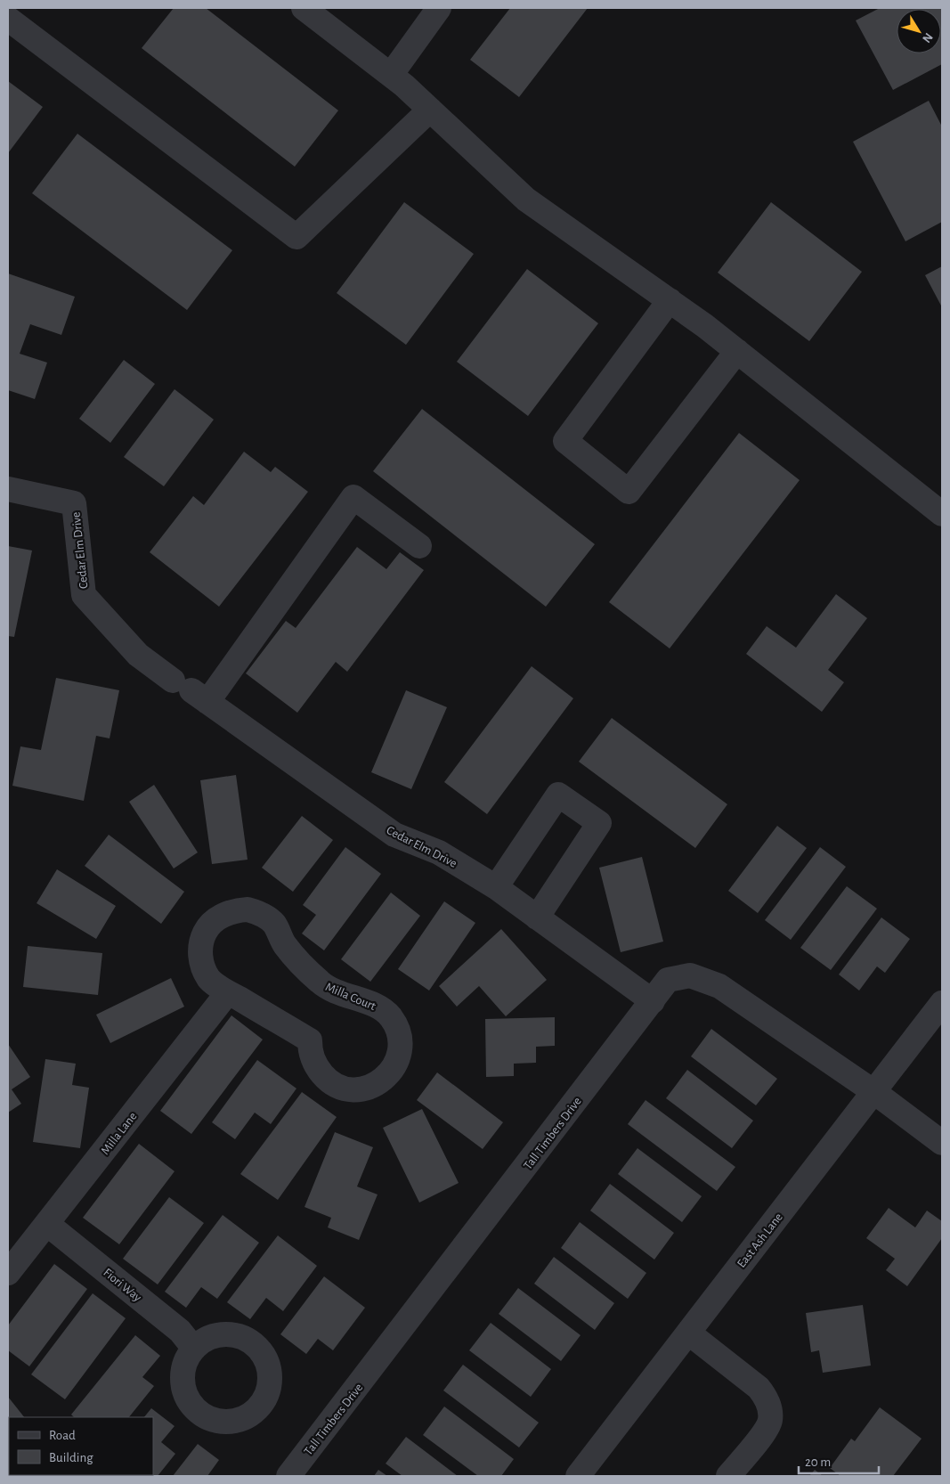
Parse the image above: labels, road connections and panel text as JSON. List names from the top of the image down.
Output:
{
  "streets": {
    "street": [
      "Cedar Elm Drive",
      "Milla Court",
      "Milla Lane",
      "Tall Timbers Drive",
      "East Ash Lane",
      "Fiori Way"
    ]
  },
  "crossings": [
    ["Cedar Elm Drive", "Tall Timbers Drive"],
    ["Milla Court", "Milla Lane"],
    ["Milla Lane", "Fiori Way"],
    ["Tall Timbers Drive", "East Ash Lane"]
  ],
  "legend": ["Road", "Building"],
  "scale_bar": "20 m",
  "north": "bottom right"
}
